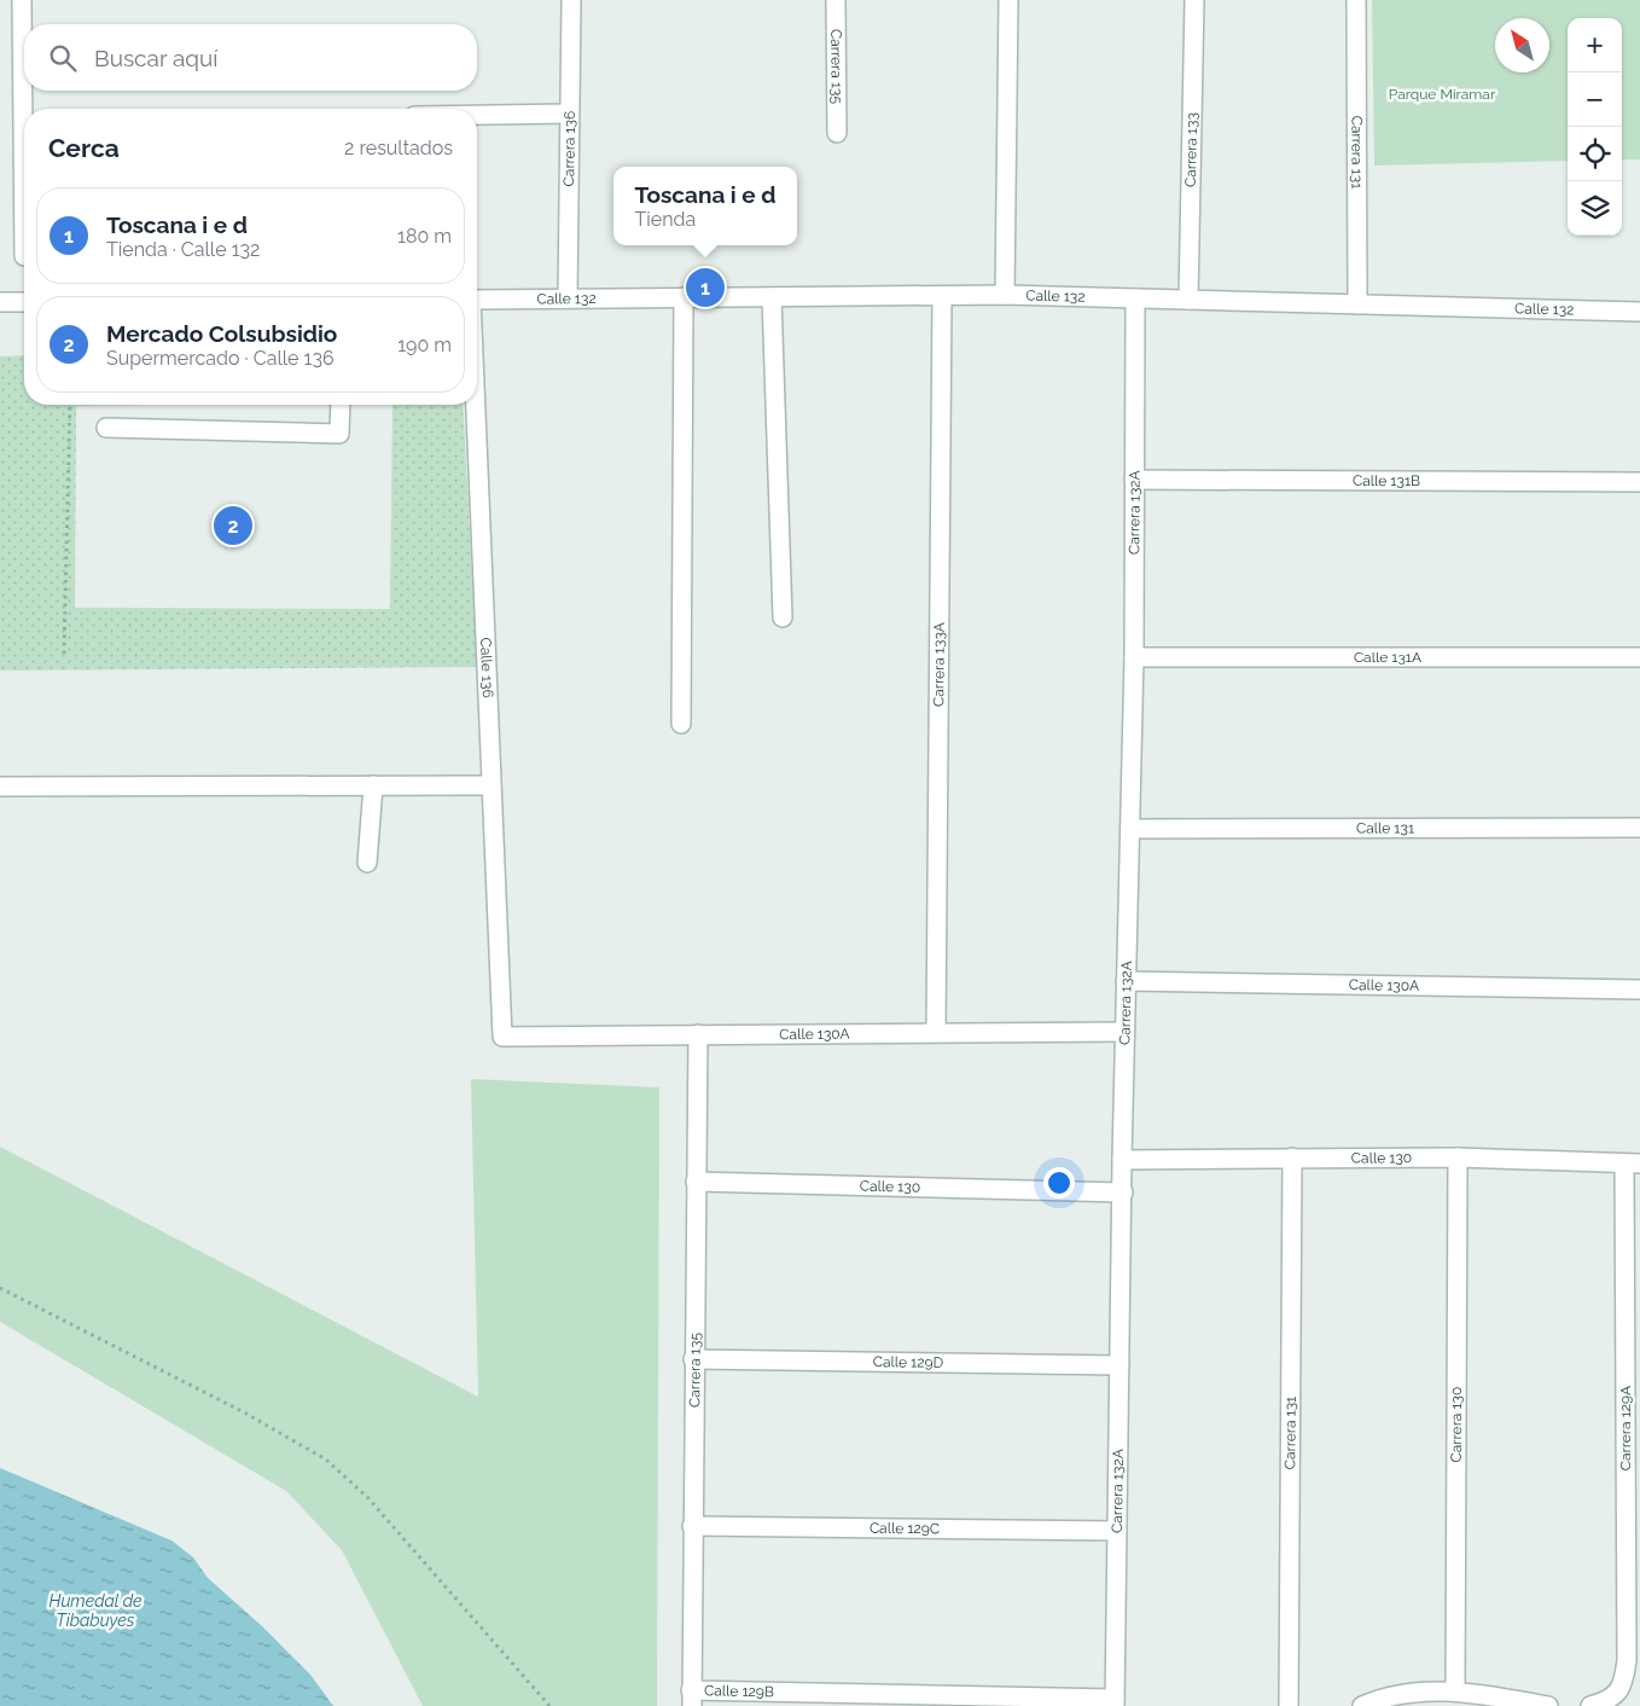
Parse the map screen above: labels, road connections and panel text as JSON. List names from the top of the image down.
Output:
{
  "streets": {
    "street": [
      "Carrera 135",
      "Carrera 136",
      "Carrera 133",
      "Carrera 131",
      "Calle 132",
      "Calle 131B",
      "Carrera 132A",
      "Calle 131A",
      "Carrera 133A",
      "Calle 136",
      "Calle 131",
      "Calle 130A",
      "Calle 130",
      "Calle 129D",
      "Carrera 130",
      "Carrera 129A",
      "Calle 129C",
      "Calle 129B"
    ]
  },
  "crossings": [
    ["Carrera 135", "Calle 130A"],
    ["Carrera 135", "Calle 130"],
    ["Carrera 135", "Calle 129D"],
    ["Carrera 135", "Calle 129C"],
    ["Carrera 135", "Calle 129B"],
    ["Carrera 136", "Calle 132"],
    ["Carrera 133", "Calle 132"],
    ["Carrera 131", "Calle 132"],
    ["Carrera 131", "Calle 130"],
    ["Calle 132", "Carrera 132A"],
    ["Calle 132", "Carrera 133A"],
    ["Calle 131B", "Carrera 132A"],
    ["Carrera 132A", "Calle 131A"],
    ["Carrera 132A", "Calle 131"],
    ["Carrera 132A", "Calle 130A"],
    ["Carrera 132A", "Calle 130"],
    ["Carrera 132A", "Calle 129D"],
    ["Carrera 132A", "Calle 129C"],
    ["Carrera 132A", "Calle 129B"],
    ["Carrera 133A", "Calle 130A"],
    ["Calle 136", "Calle 130A"],
    ["Calle 130", "Carrera 130"],
    ["Calle 130", "Carrera 129A"]
  ],
  "water": ["Humedal de Tibabuyes"],
  "parks": ["Parque Miramar"],
  "north": "top left",
  "page": {
    "map_buttons": ["+", "−"],
    "search": "Buscar aquí",
    "heading": ["Cerca", "2 resultados"],
    "popup": ["Toscana i e d", "Tienda"],
    "list": [
      {
        "mark": "1",
        "name": "Toscana i e d",
        "note": "Tienda · Calle 132",
        "value": "180 m"
      },
      {
        "mark": "2",
        "name": "Mercado Colsubsidio",
        "note": "Supermercado · Calle 136",
        "value": "190 m"
      }
    ],
    "pins": ["1", "2"]
  }
}
